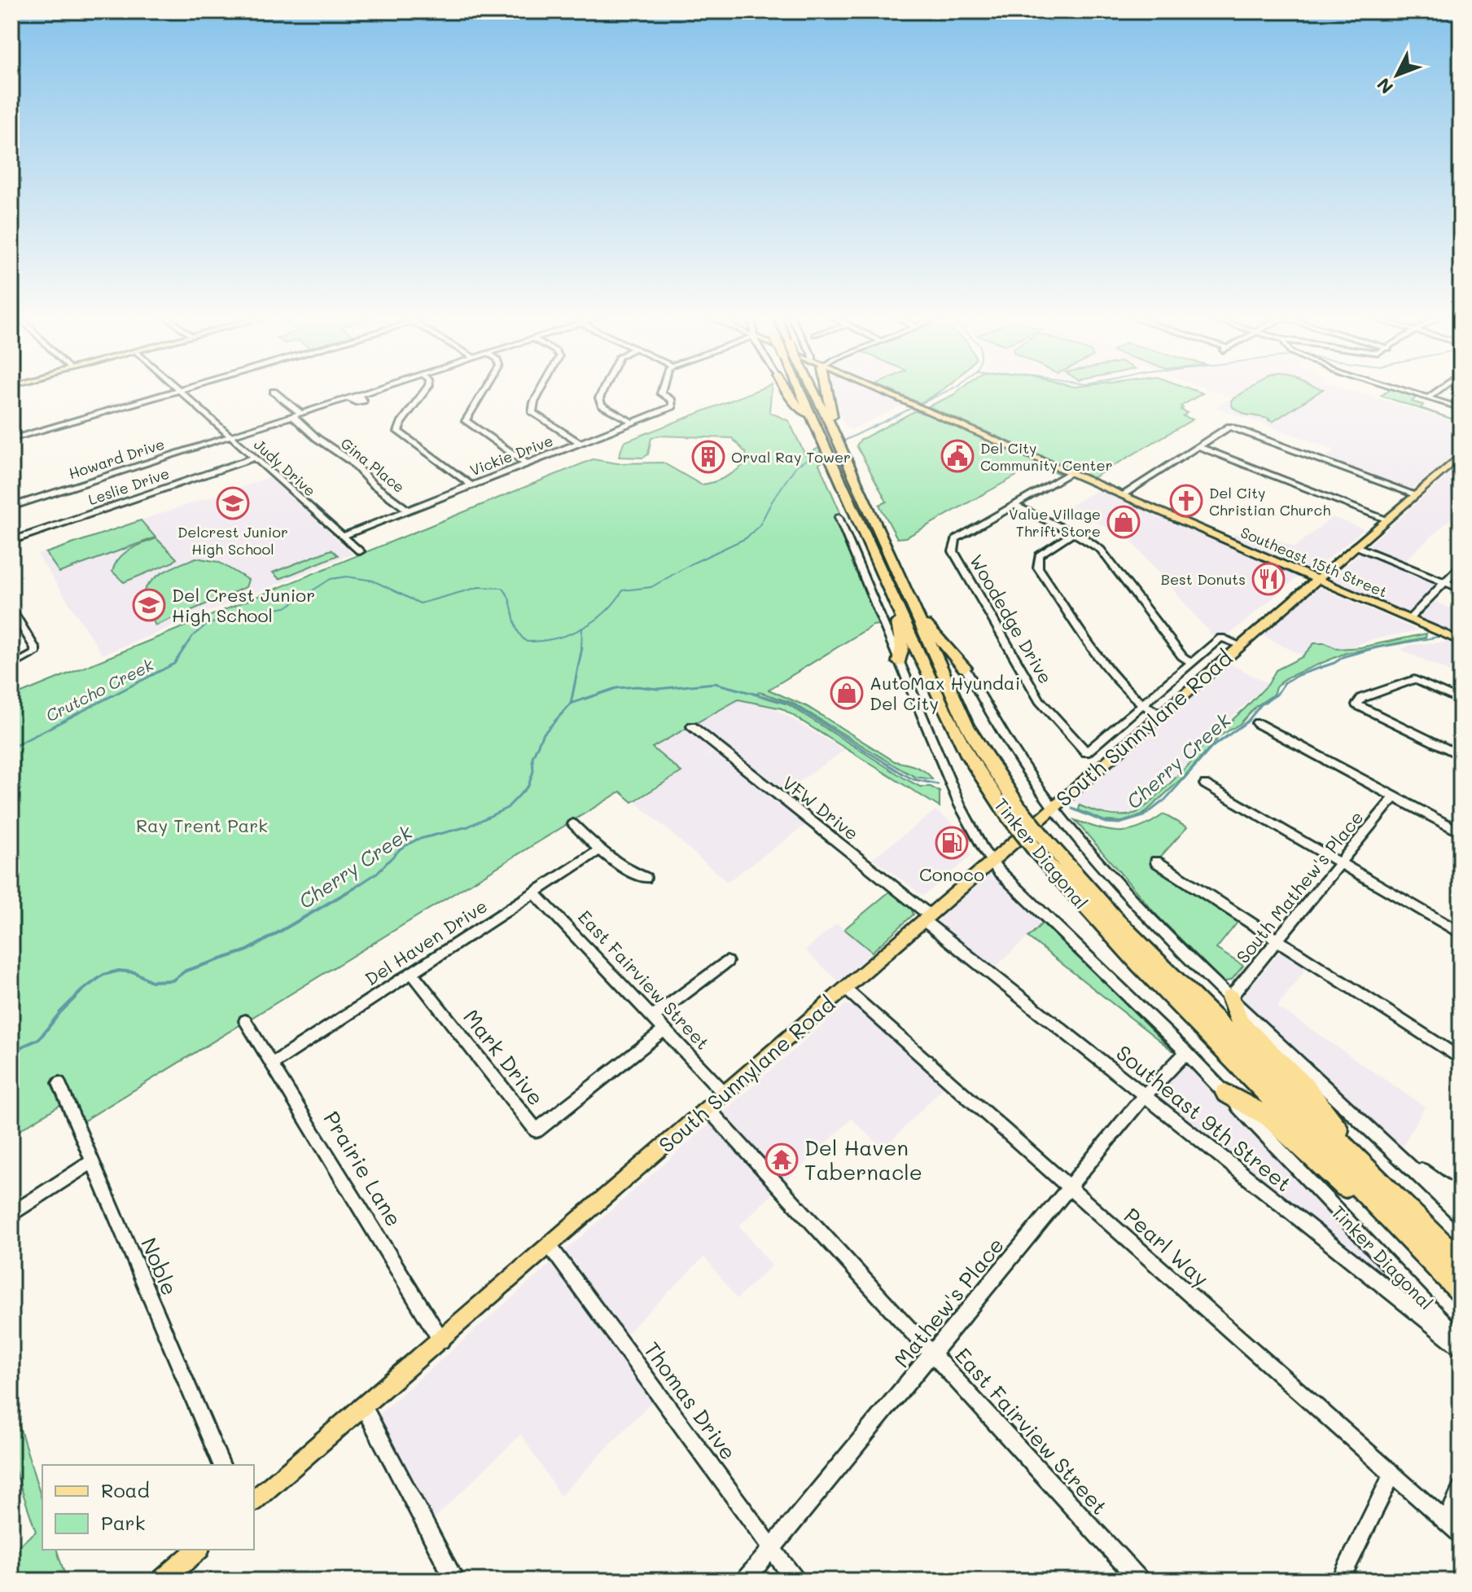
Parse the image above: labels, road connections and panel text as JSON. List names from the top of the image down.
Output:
{
  "streets": {
    "highway": ["Tinker Diagonal"],
    "main road": ["Southeast 15th Street", "South Sunnylane Road"],
    "street": [
      "Vickie Drive",
      "Howard Drive",
      "Gina Place",
      "Judy Drive",
      "Leslie Drive",
      "Woodedge Drive",
      "VFW Drive",
      "South Mathew's Place",
      "Del Haven Drive",
      "East Fairview Street",
      "Mark Drive",
      "Southeast 9th Street",
      "Prairie Lane",
      "Pearl Way",
      "Noble",
      "Mathew's Place",
      "Thomas Drive"
    ]
  },
  "crossings": [
    ["Vickie Drive", "Gina Place"],
    ["Vickie Drive", "Judy Drive"],
    ["Howard Drive", "Gina Place"],
    ["Howard Drive", "Judy Drive"],
    ["Judy Drive", "Leslie Drive"],
    ["Southeast 15th Street", "Woodedge Drive"],
    ["Southeast 15th Street", "South Sunnylane Road"],
    ["Woodedge Drive", "South Sunnylane Road"],
    ["South Sunnylane Road", "VFW Drive"],
    ["South Sunnylane Road", "Tinker Diagonal"],
    ["South Sunnylane Road", "East Fairview Street"],
    ["South Sunnylane Road", "Southeast 9th Street"],
    ["South Sunnylane Road", "Prairie Lane"],
    ["South Sunnylane Road", "Pearl Way"],
    ["South Sunnylane Road", "Thomas Drive"],
    ["VFW Drive", "Southeast 9th Street"],
    ["Tinker Diagonal", "Mathew's Place"],
    ["Del Haven Drive", "East Fairview Street"],
    ["Del Haven Drive", "Mark Drive"],
    ["Del Haven Drive", "Prairie Lane"],
    ["East Fairview Street", "Mark Drive"],
    ["East Fairview Street", "Mathew's Place"],
    ["Southeast 9th Street", "Mathew's Place"],
    ["Pearl Way", "Mathew's Place"],
    ["Mathew's Place", "Thomas Drive"]
  ],
  "water": ["Crutcho Creek", "Cherry Creek"],
  "parks": ["Ray Trent Park"],
  "places": {
    "public building": ["Del City Community Center"],
    "building": ["Orval Ray Tower"],
    "church": ["Del City Christian Church"],
    "school or university": ["Delcrest Junior High School", "Del Crest Junior High School"],
    "shop": ["Value Village Thrift Store", "AutoMax Hyundai Del City"],
    "restaurant": ["Best Donuts"],
    "fuel station": ["Conoco"],
    "temple": ["Del Haven Tabernacle"]
  },
  "legend": ["Road", "Park"],
  "north": "bottom left"
}
